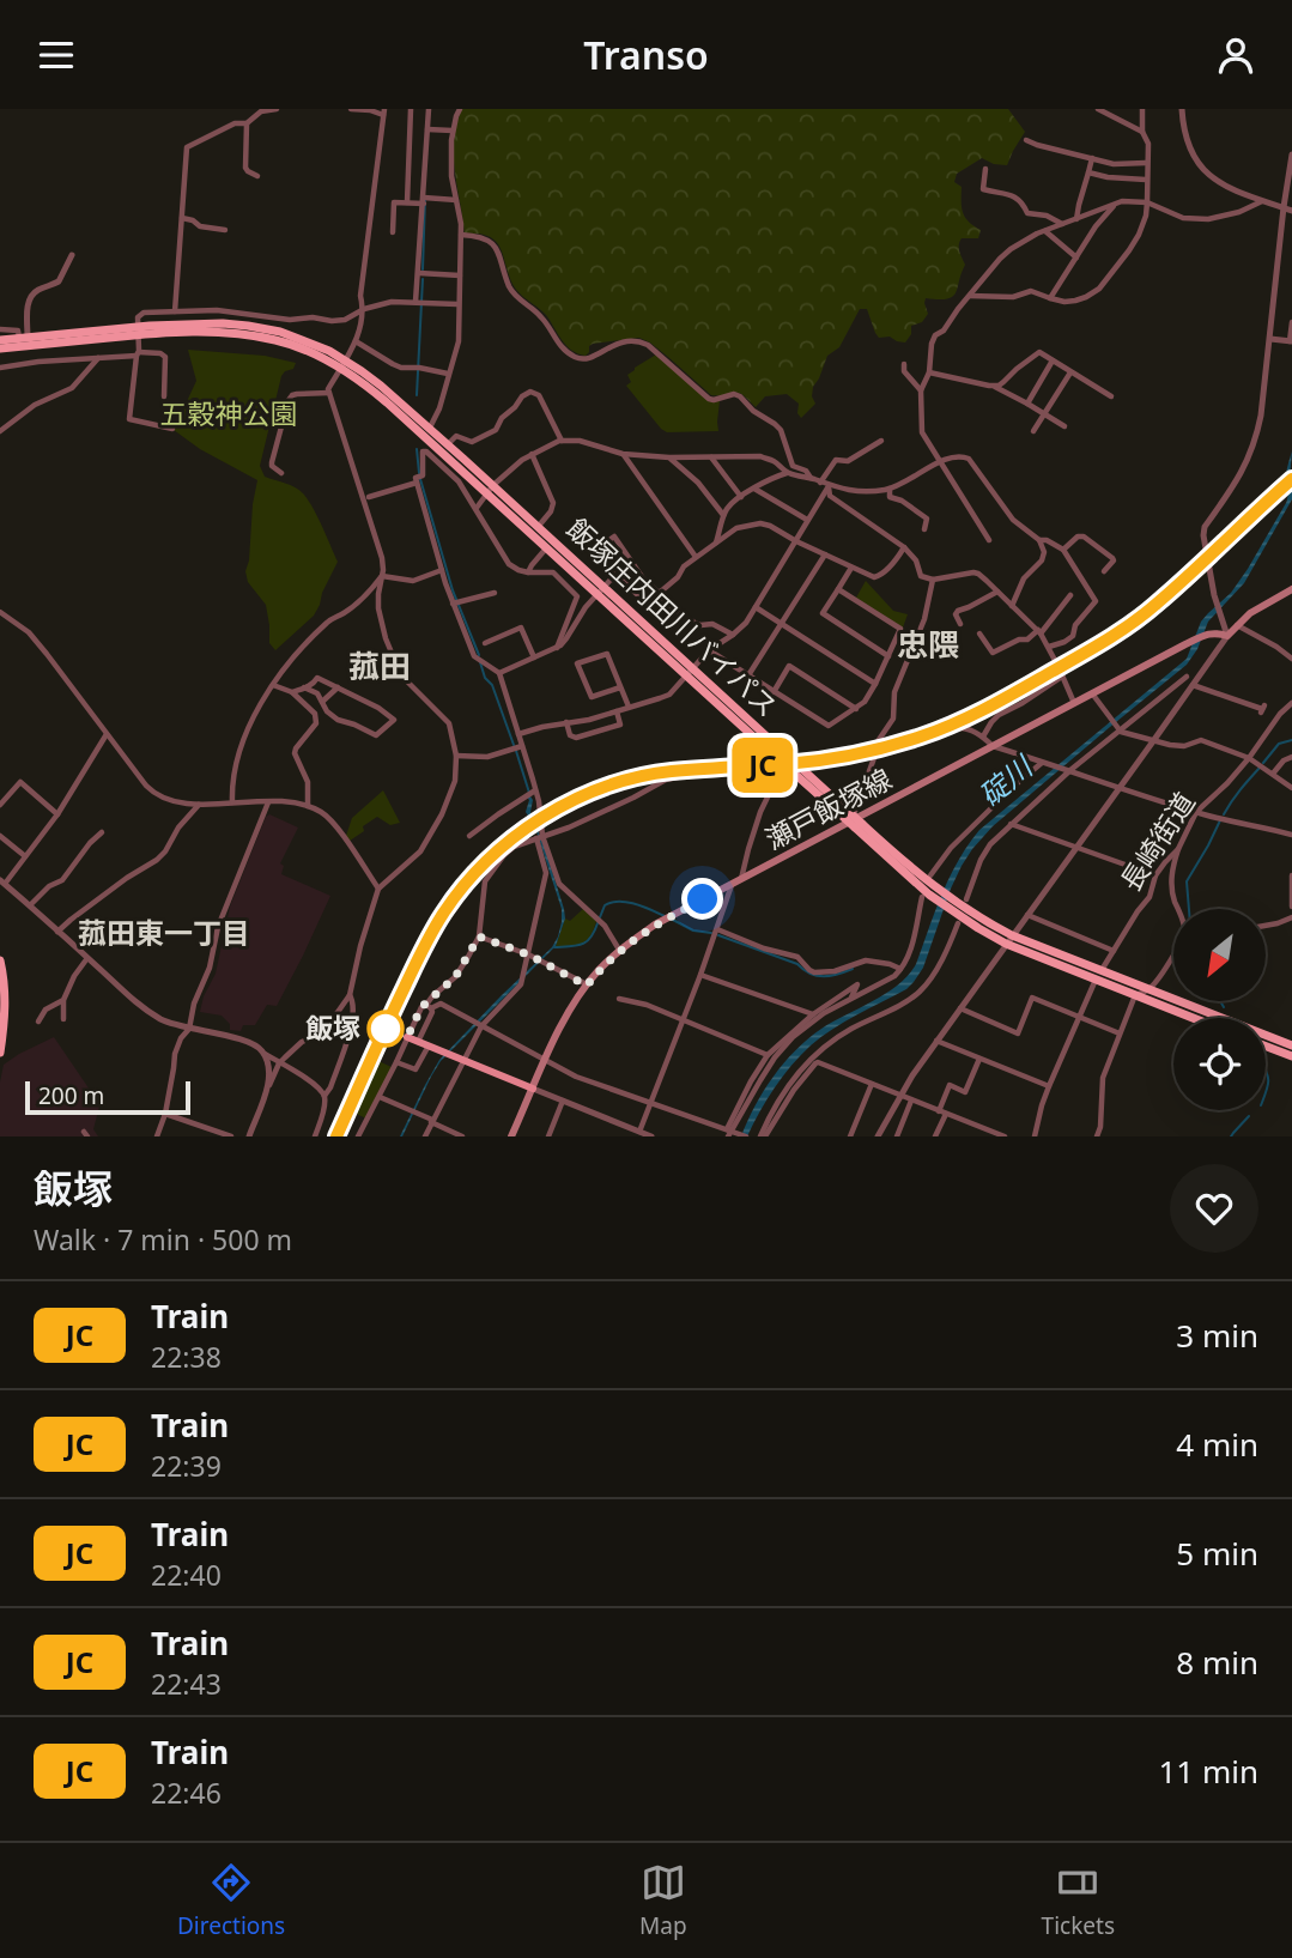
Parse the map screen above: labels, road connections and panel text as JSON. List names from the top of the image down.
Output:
{
  "streets": {
    "highway": ["飯塚庄内田川バイパス"],
    "main road": ["瀬戸飯塚線"],
    "street": ["長崎街道"]
  },
  "crossings": [
    ["飯塚庄内田川バイパス", "瀬戸飯塚線"],
    ["飯塚庄内田川バイパス", "長崎街道"]
  ],
  "districts": ["忠隈", "菰田", "菰田東一丁目"],
  "water": ["碇川"],
  "parks": ["五穀神公園"],
  "places": ["飯塚"],
  "scale_bar": "200 m",
  "north": "bottom left",
  "page": {
    "header": "Transo",
    "on_map": "JC",
    "scale": "200 m",
    "heading": ["飯塚", "Walk · 7 min · 500 m"],
    "list": [
      {
        "mark": "JC",
        "name": "Train",
        "note": "22:38",
        "value": "3 min"
      },
      {
        "mark": "JC",
        "name": "Train",
        "note": "22:39",
        "value": "4 min"
      },
      {
        "mark": "JC",
        "name": "Train",
        "note": "22:40",
        "value": "5 min"
      },
      {
        "mark": "JC",
        "name": "Train",
        "note": "22:43",
        "value": "8 min"
      },
      {
        "mark": "JC",
        "name": "Train",
        "note": "22:46",
        "value": "11 min"
      }
    ],
    "tabs": ["Directions", "Map", "Tickets"]
  }
}
